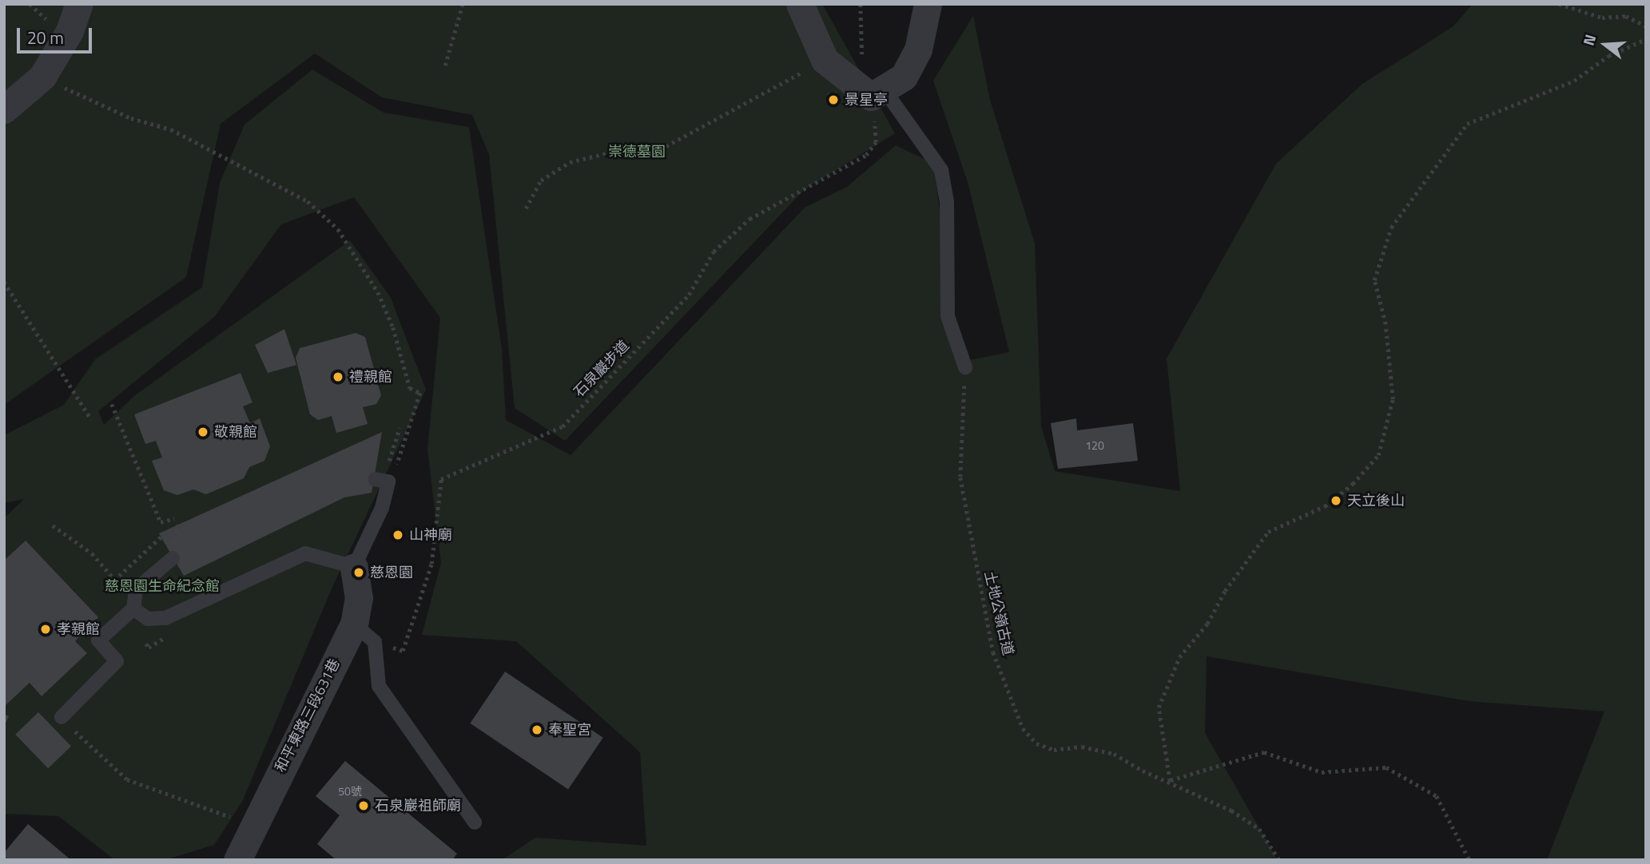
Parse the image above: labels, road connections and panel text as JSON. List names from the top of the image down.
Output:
{
  "streets": {
    "street": ["和平東路三段631巷"],
    "path": ["石泉巖步道", "土地公嶺古道"]
  },
  "crossings": [
    ["石泉巖步道", "和平東路三段631巷"]
  ],
  "parks": ["崇德墓園", "慈恩園生命紀念館"],
  "places": [
    "景星亭",
    "禮親館",
    "敬親館",
    "天立後山",
    "山神廟",
    "慈恩園",
    "孝親館",
    "奉聖宮",
    "石泉巖祖師廟"
  ],
  "house_numbers": ["120", "50號"],
  "scale_bar": "20 m",
  "north": "left"
}
